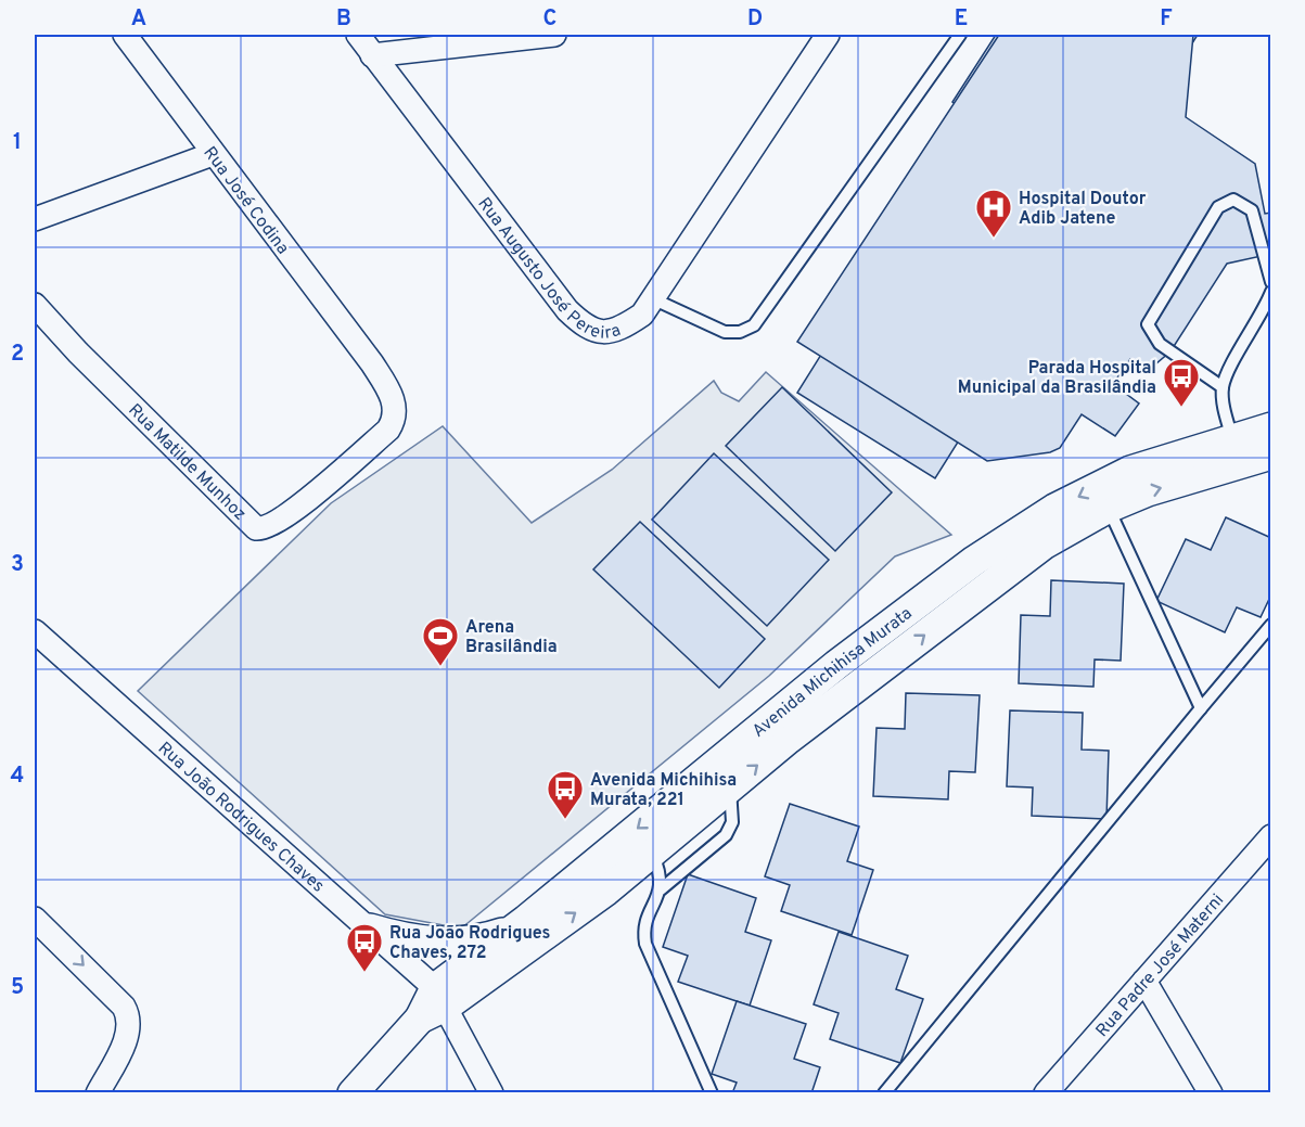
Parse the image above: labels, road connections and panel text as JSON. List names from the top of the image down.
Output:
{
  "streets": {
    "street": [
      "Rua José Codina",
      "Rua Augusto José Pereira",
      "Rua Matilde Munhoz",
      "Avenida Michihisa Murata",
      "Rua João Rodrigues Chaves",
      "Rua Padre José Materni"
    ]
  },
  "crossings": [
    ["Rua José Codina", "Rua Matilde Munhoz"],
    ["Avenida Michihisa Murata", "Rua João Rodrigues Chaves"]
  ],
  "places": {
    "hospital": ["Hospital Doutor Adib Jatene"],
    "bus stop": ["Parada Hospital Municipal da Brasilândia", "Avenida Michihisa Murata, 221", "Rua João Rodrigues Chaves, 272"],
    "sports": ["Arena Brasilândia"]
  },
  "grid": {
    "columns": [
      "A",
      "B",
      "C",
      "D",
      "E",
      "F"
    ],
    "rows": [
      "1",
      "2",
      "3",
      "4",
      "5"
    ]
  }
}
